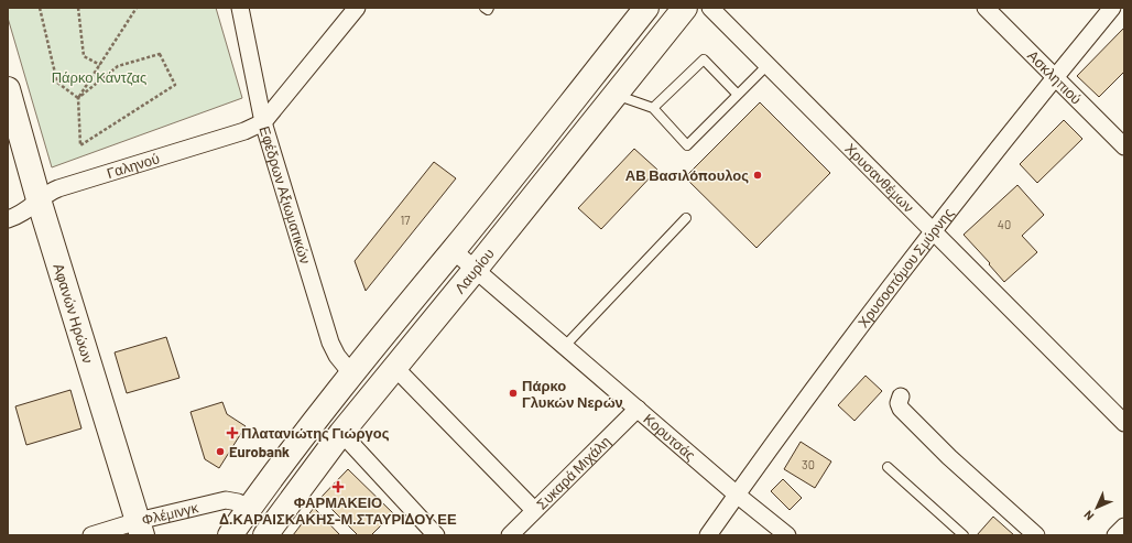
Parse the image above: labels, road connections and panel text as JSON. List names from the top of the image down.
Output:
{
  "streets": {
    "main road": ["Λαυρίου", "Αφανών Ηρώων"],
    "street": [
      "Ασκληπιού",
      "Γαληνού",
      "Χρυσανθέμων",
      "Εφέδρων Αξιωματικών",
      "Χρυσοστόμου Σμύρνης",
      "Κορυτσάς",
      "Συκαρά Μιχάλη",
      "Φλέμινγκ"
    ]
  },
  "crossings": [
    ["Ασκληπιού", "Χρυσοστόμου Σμύρνης"],
    ["Γαληνού", "Εφέδρων Αξιωματικών"],
    ["Γαληνού", "Αφανών Ηρώων"],
    ["Χρυσανθέμων", "Χρυσοστόμου Σμύρνης"],
    ["Εφέδρων Αξιωματικών", "Λαυρίου"],
    ["Χρυσοστόμου Σμύρνης", "Κορυτσάς"],
    ["Λαυρίου", "Κορυτσάς"],
    ["Λαυρίου", "Φλέμινγκ"],
    ["Αφανών Ηρώων", "Φλέμινγκ"],
    ["Κορυτσάς", "Συκαρά Μιχάλη"]
  ],
  "parks": ["Πάρκο Κάντζας"],
  "places": {
    "other": ["ΑΒ Βασιλόπουλος", "Πάρκο Γλυκών Νερών", "Eurobank"],
    "health": ["Πλατανιώτης Γιώργος", "ΦΑΡΜΑΚΕΙΟ Δ.ΚΑΡΑΙΣΚΑΚΗΣ-Μ.ΣΤΑΥΡΙΔΟΥ ΕΕ"]
  },
  "house_numbers": ["17", "40", "30"],
  "north": "bottom left"
}
